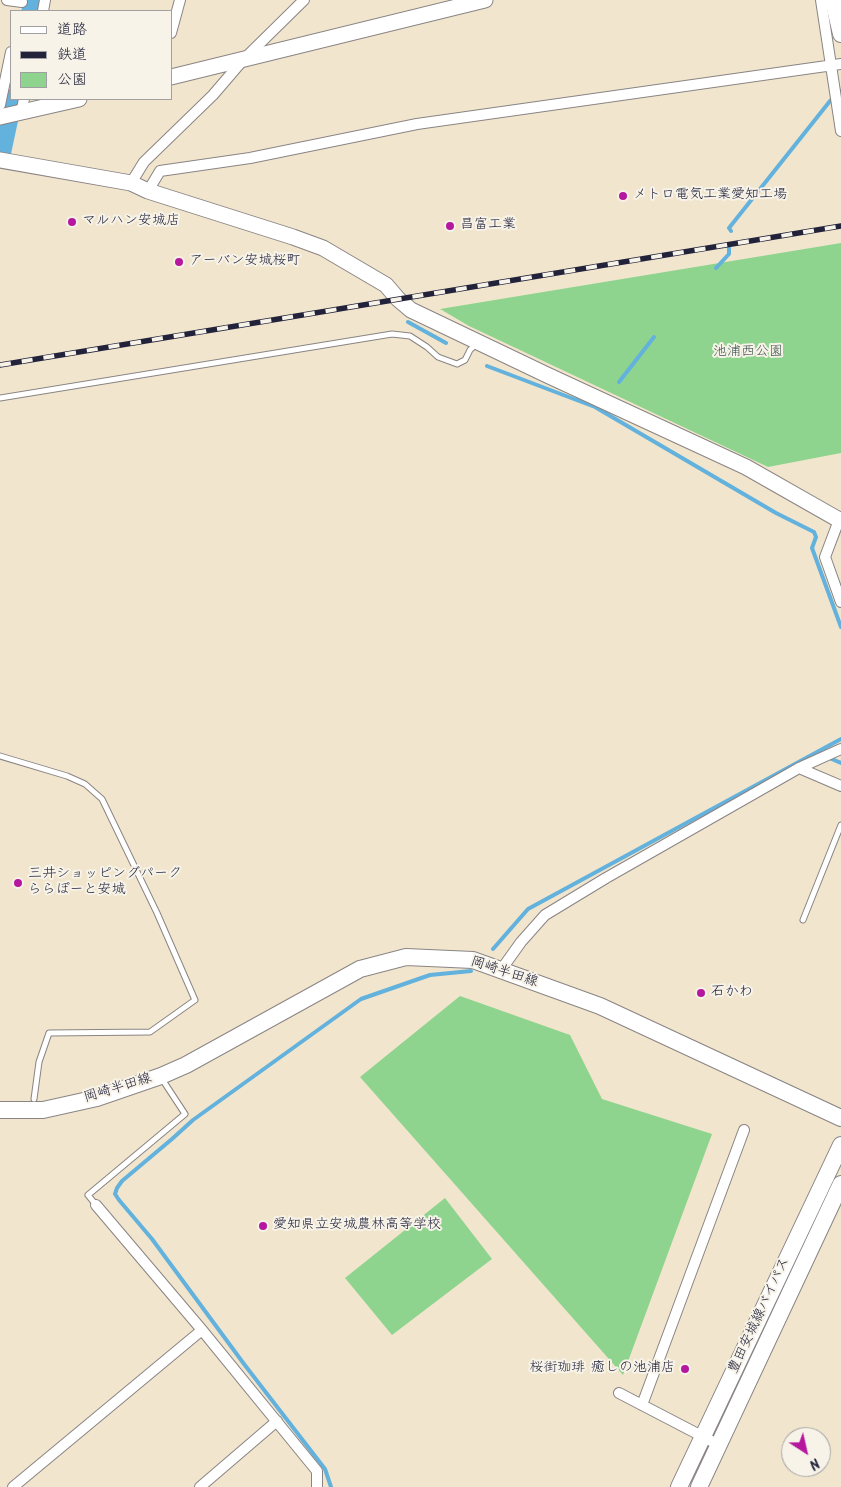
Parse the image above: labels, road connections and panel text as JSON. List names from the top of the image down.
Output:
{
  "streets": {
    "main road": ["岡崎半田線", "豊田安城線バイパス"]
  },
  "parks": ["池浦西公園"],
  "places": [
    "メトロ電気工業愛知工場",
    "マルハン安城店",
    "昌富工業",
    "アーバン安城桜町",
    "三井ショッピングパーク ららぽーと安城",
    "石かわ",
    "愛知県立安城農林高等学校",
    "桜街珈琲 癒しの池浦店"
  ],
  "legend": ["道路", "鉄道", "公園"],
  "north": "bottom right"
}
